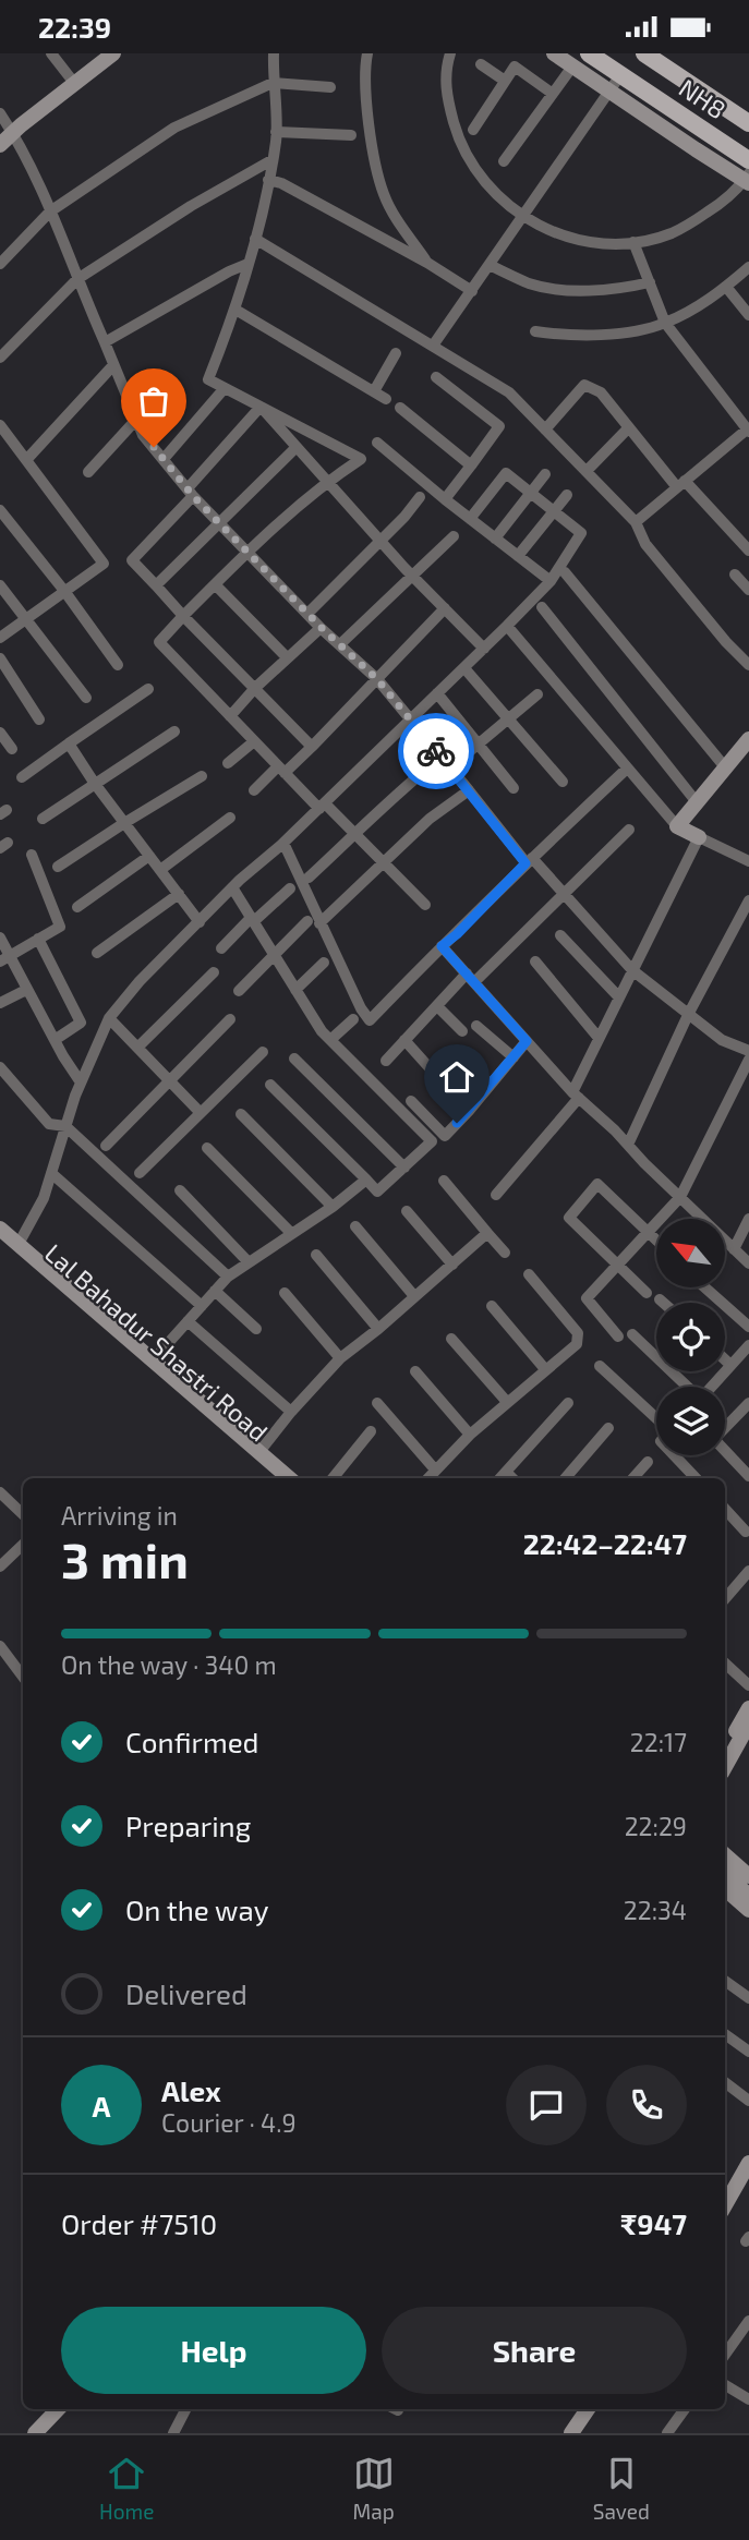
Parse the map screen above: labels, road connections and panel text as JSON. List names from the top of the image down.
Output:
{
  "streets": {
    "main road": ["NH8", "Lal Bahadur Shastri Road"]
  },
  "north": "top left",
  "page": {
    "status": "22:39",
    "heading": ["3 min", "Arriving in", "22:42–22:47"],
    "panel": [
      "Alex",
      "Courier · 4.9",
      "Order #7510",
      "₹947"
    ],
    "bar": "On the way · 340 m",
    "list": [
      ["Confirmed", "22:17"],
      ["Preparing", "22:29"],
      ["On the way", "22:34"],
      "Delivered"
    ],
    "round": "A",
    "buttons": ["Help", "Share"],
    "tabs": ["Home", "Map", "Saved"]
  }
}
